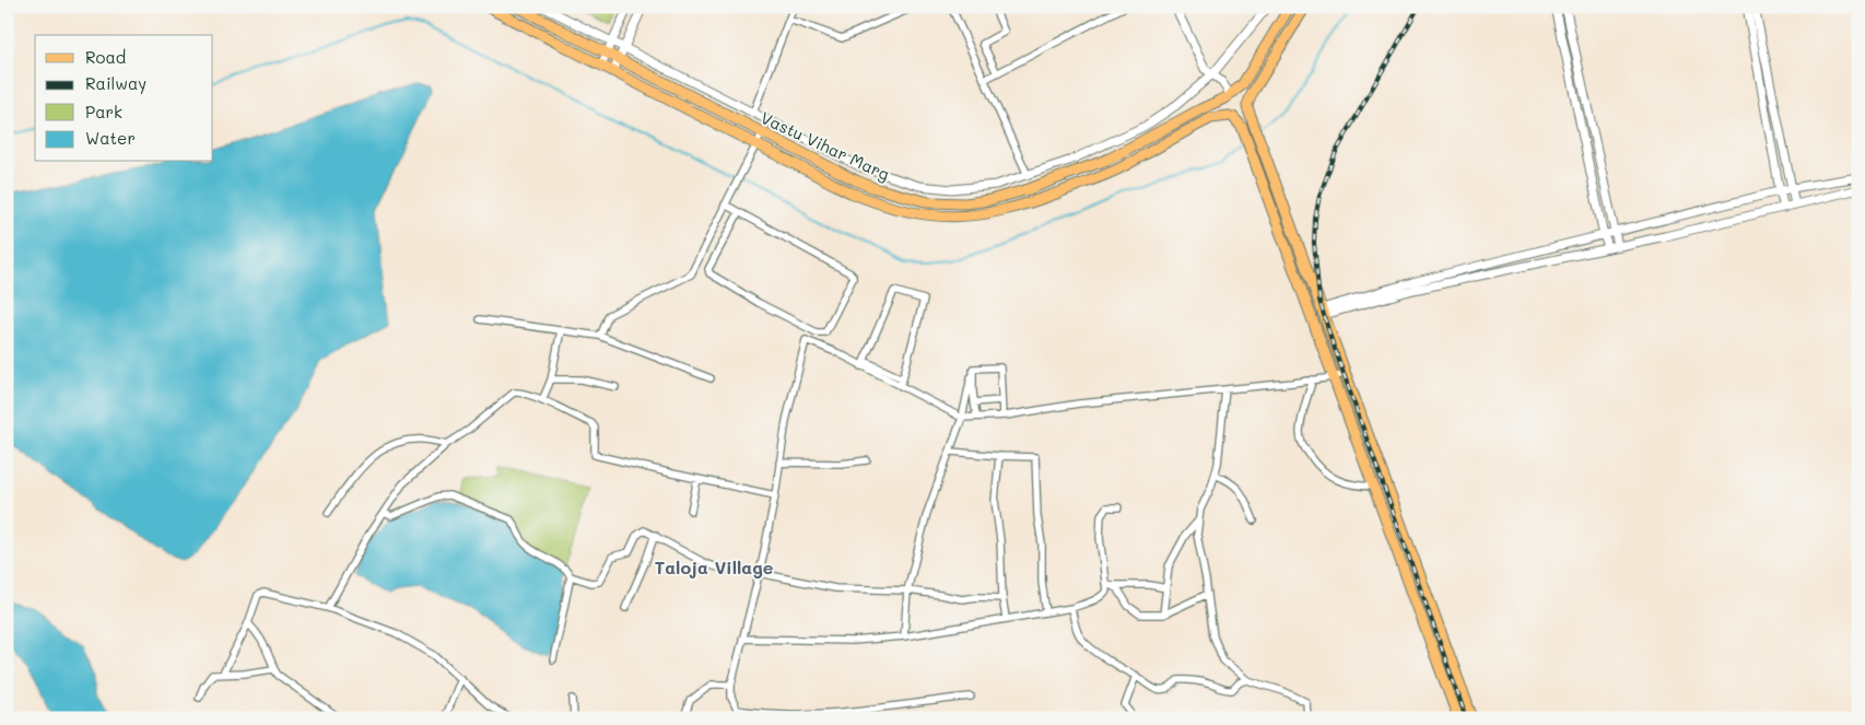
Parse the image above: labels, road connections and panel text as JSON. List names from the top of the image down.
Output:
{
  "streets": {
    "main road": ["Vastu Vihar Marg"]
  },
  "districts": ["Taloja Village"],
  "legend": [
    "Road",
    "Railway",
    "Park",
    "Water"
  ]
}
